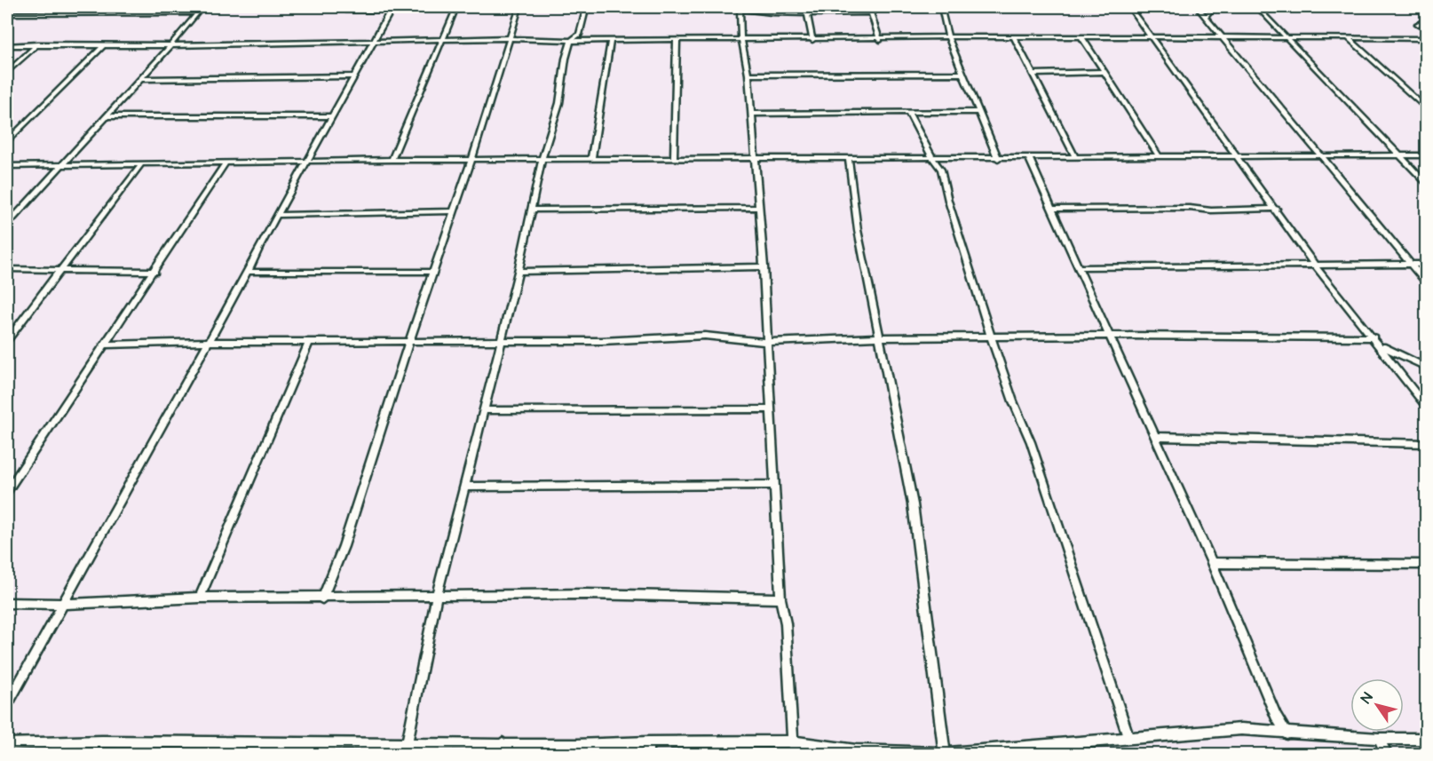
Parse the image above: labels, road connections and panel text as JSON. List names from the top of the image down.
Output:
{
  "north": "top left"
}
